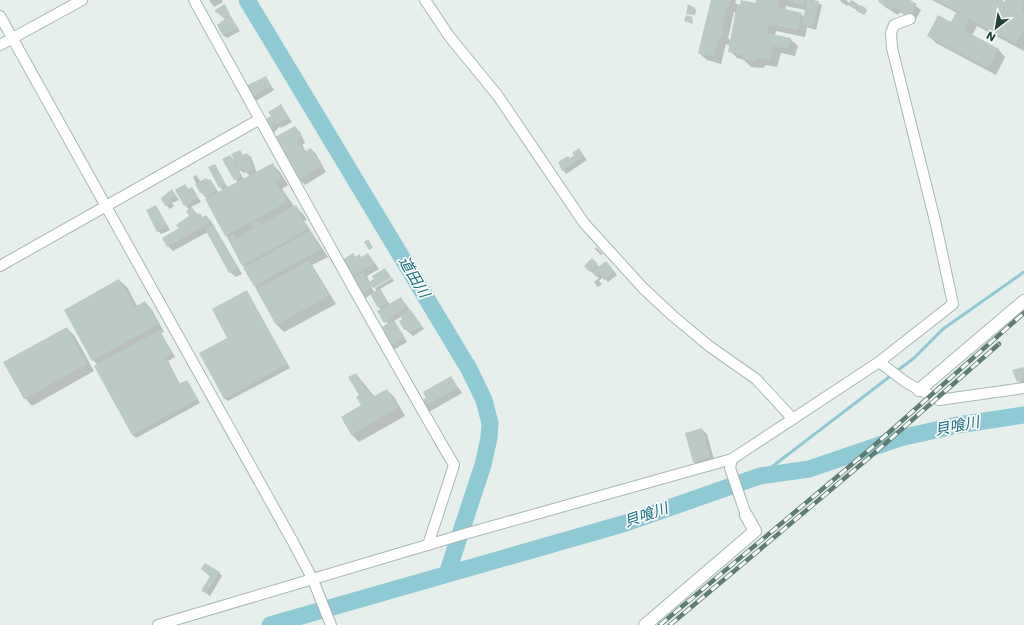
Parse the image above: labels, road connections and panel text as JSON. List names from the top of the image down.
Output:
{
  "water": ["道田川", "貝喰川"],
  "north": "bottom left"
}
